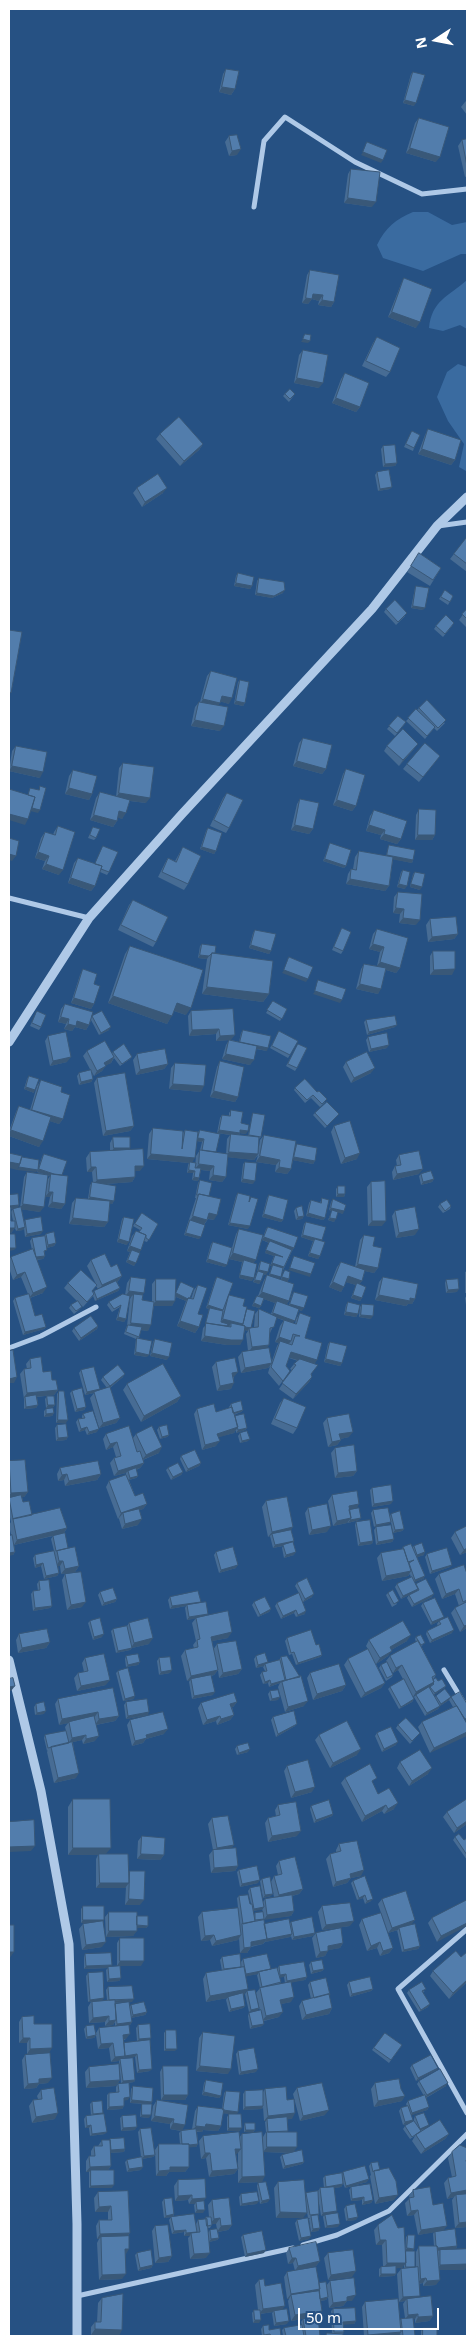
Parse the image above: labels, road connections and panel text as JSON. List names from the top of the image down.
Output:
{
  "scale_bar": "50 m",
  "north": "left"
}
